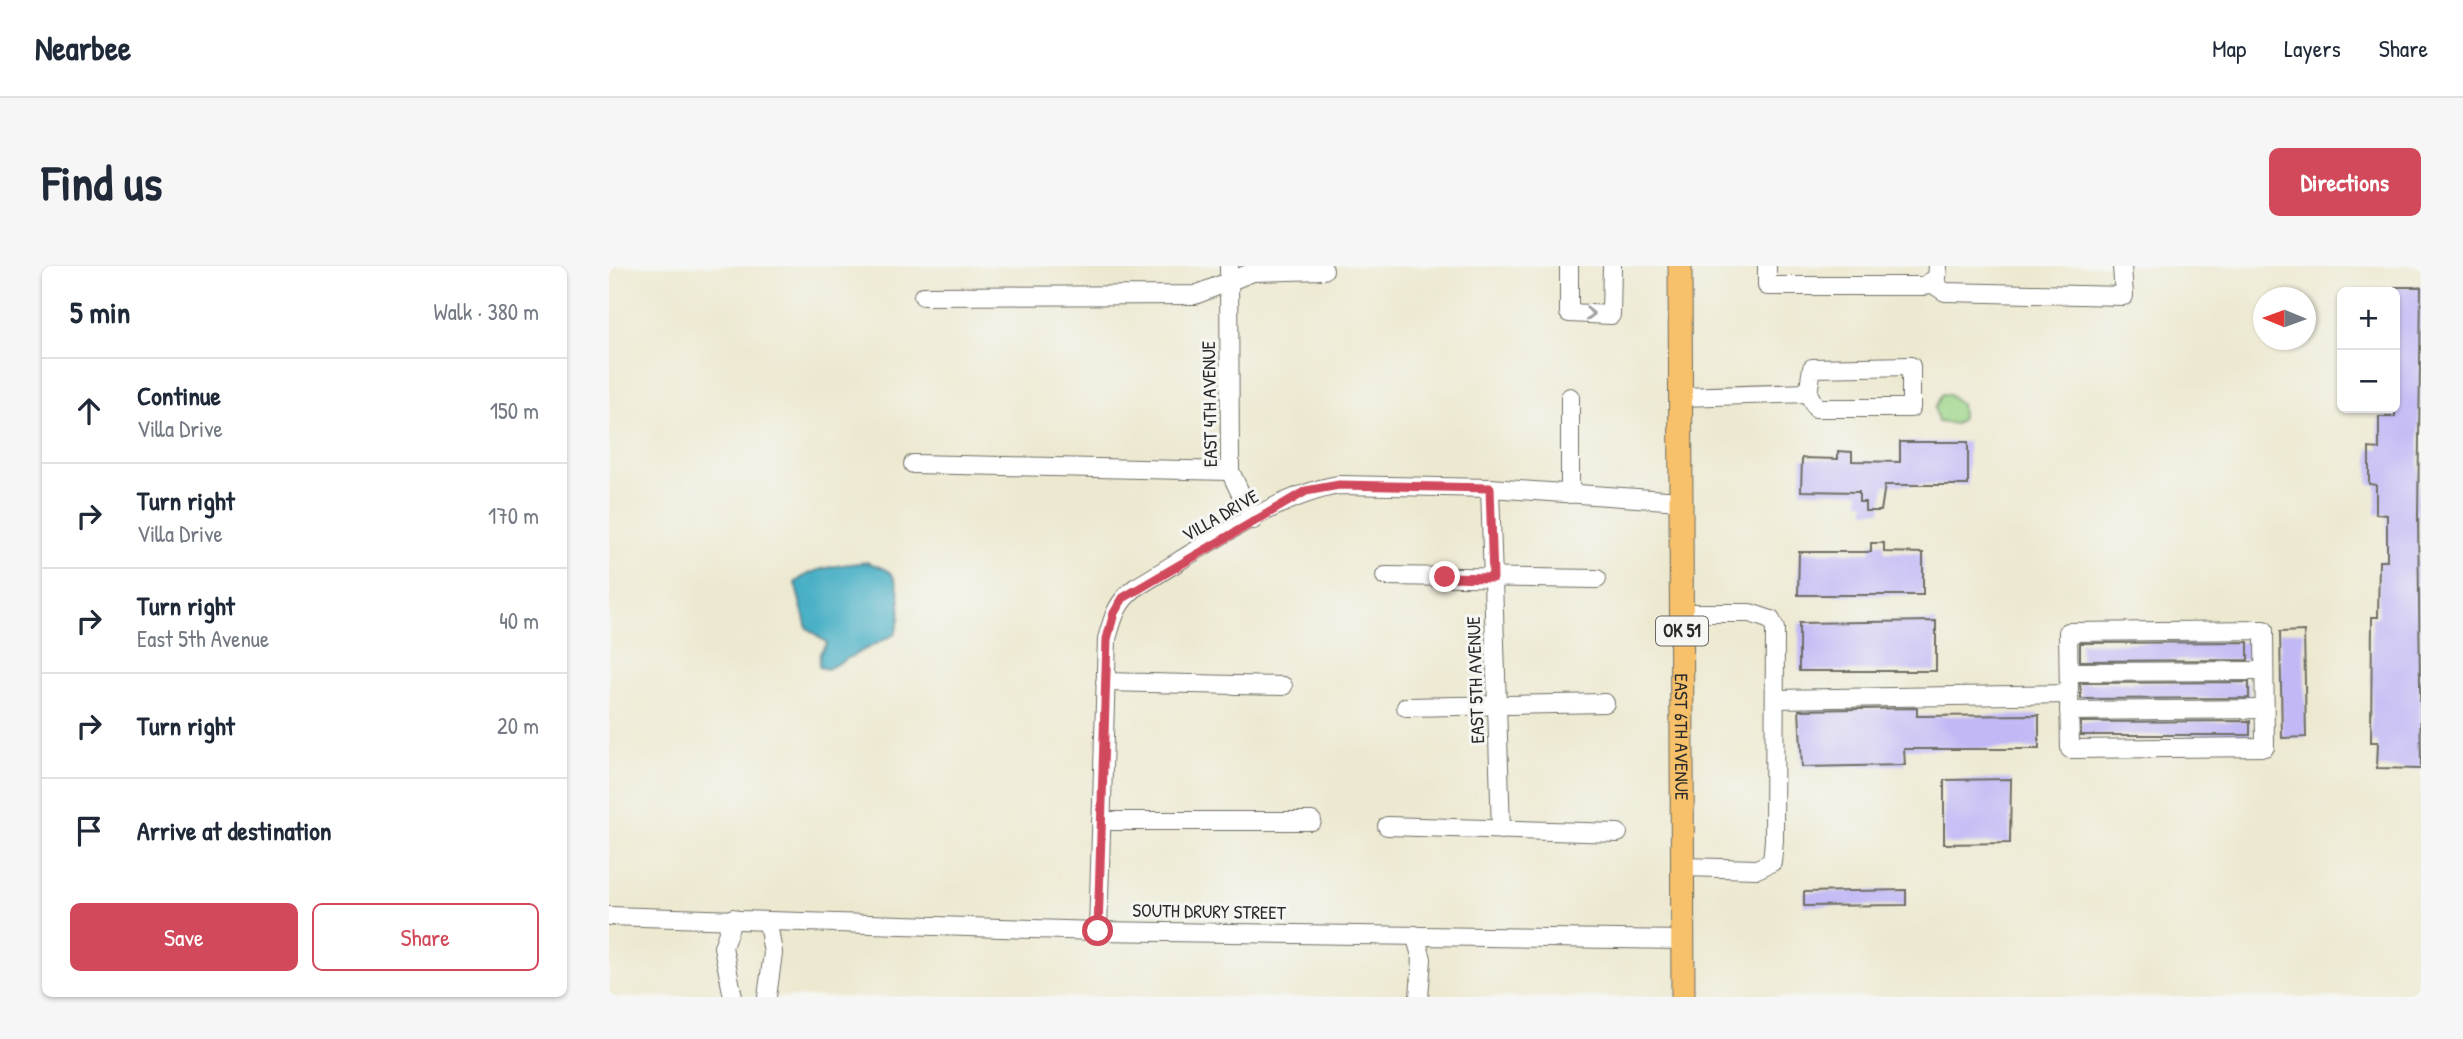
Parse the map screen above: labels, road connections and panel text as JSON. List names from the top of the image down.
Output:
{
  "streets": {
    "main road": ["OK 51", "EAST 6TH AVENUE"],
    "street": [
      "EAST 4TH AVENUE",
      "VILLA DRIVE",
      "EAST 5TH AVENUE",
      "SOUTH DRURY STREET"
    ]
  },
  "crossings": [
    ["EAST 4TH AVENUE", "VILLA DRIVE"],
    ["VILLA DRIVE", "EAST 5TH AVENUE"],
    ["VILLA DRIVE", "EAST 6TH AVENUE"],
    ["VILLA DRIVE", "SOUTH DRURY STREET"],
    ["EAST 6TH AVENUE", "SOUTH DRURY STREET"]
  ],
  "north": "left",
  "page": {
    "header": "Nearbee",
    "nav": ["Map", "Layers", "Share"],
    "buttons": [
      "Directions",
      ["Save", "Share"]
    ],
    "title": "Find us",
    "heading": ["5 min", "Walk · 380 m"],
    "map_buttons": ["+", "−"],
    "list": [
      ["Continue", "Villa Drive", "150 m"],
      ["Turn right", "Villa Drive", "170 m"],
      ["Turn right", "East 5th Avenue", "40 m"],
      ["Turn right", "20 m"],
      "Arrive at destination"
    ]
  }
}
